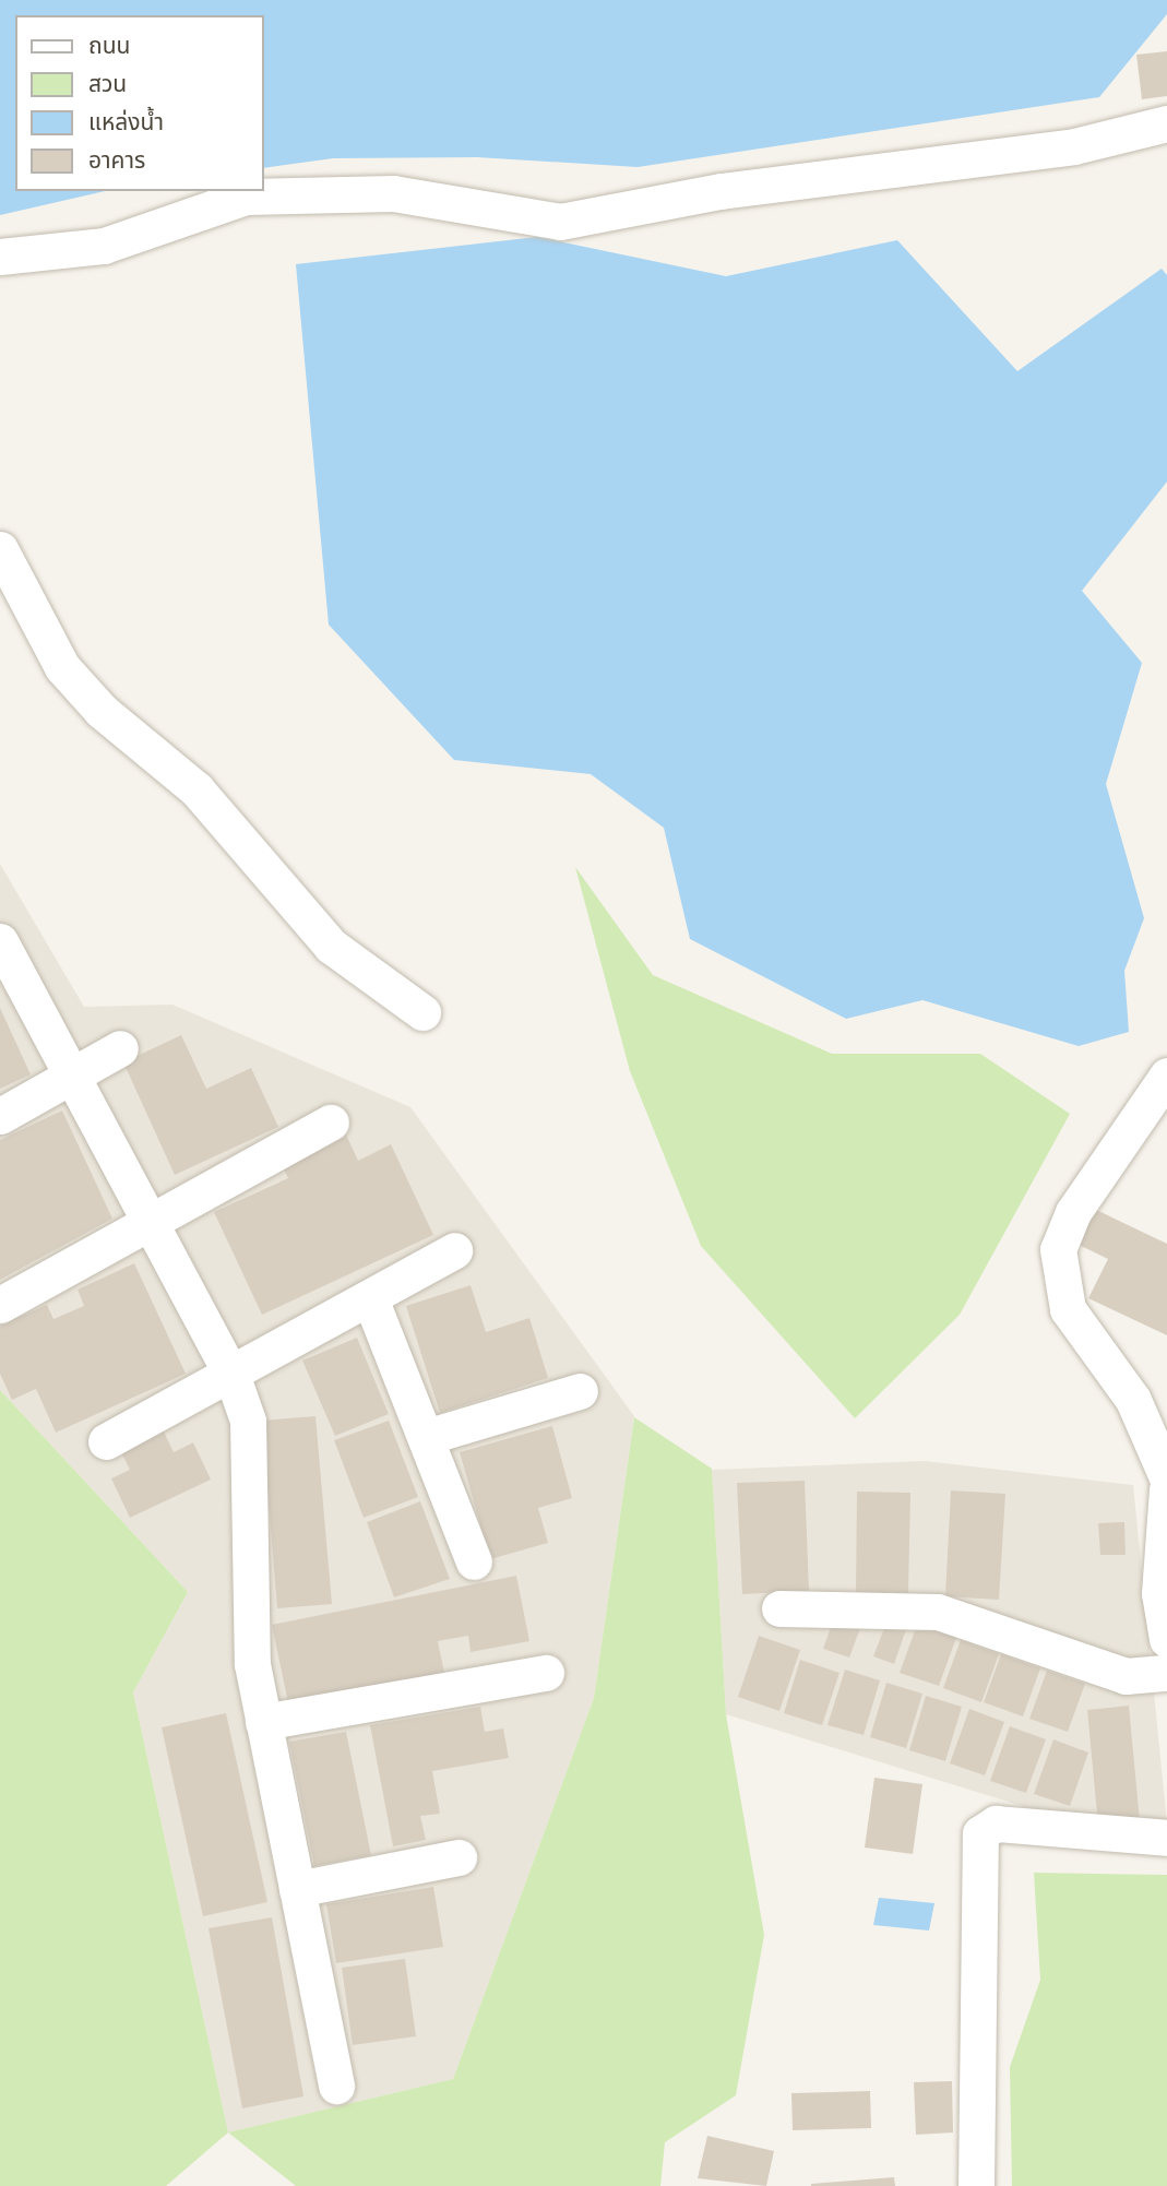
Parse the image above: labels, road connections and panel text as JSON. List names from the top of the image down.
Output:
{
  "legend": [
    "ถนน",
    "สวน",
    "แหล่งน้ำ",
    "อาคาร"
  ]
}
